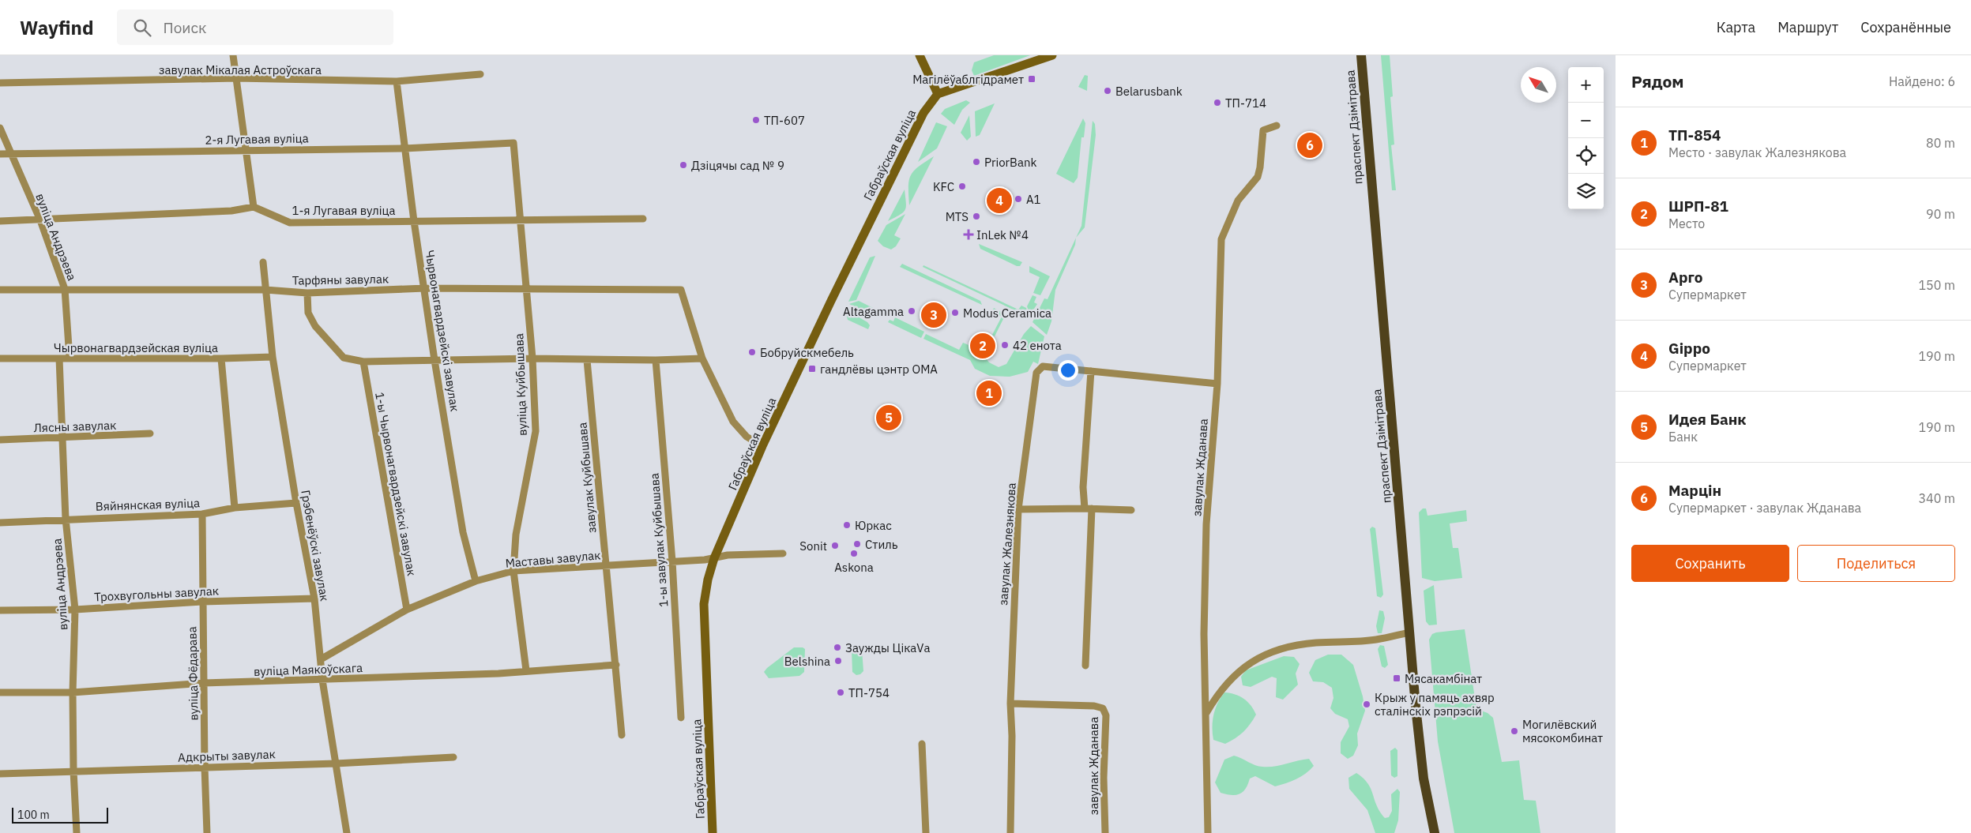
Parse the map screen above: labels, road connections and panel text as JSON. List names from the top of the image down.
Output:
{
  "streets": {
    "main road": ["праспект Дзімітрава", "Габраўская вуліца"],
    "street": [
      "завулак Мікалая Астроўскага",
      "2-я Лугавая вуліца",
      "1-я Лугавая вуліца",
      "вуліца Андрэева",
      "Тарфяны завулак",
      "Чырвонагвардзейскі завулак",
      "Чырвонагвардзейская вуліца",
      "вуліца Куйбышава",
      "Лясны завулак",
      "завулак Жданава",
      "завулак Куйбышава",
      "1-ы Чырвонагвардзейскі завулак",
      "Вяйнянская вуліца",
      "1-ы завулак Куйбышава",
      "завулак Жалезнякова",
      "Грэбенёўскі завулак",
      "Маставы завулак",
      "Трохвугольны завулак",
      "вуліца Маякоўскага",
      "вуліца Фёдарава",
      "Адкрыты завулак"
    ]
  },
  "crossings": [
    ["завулак Мікалая Астроўскага", "Чырвонагвардзейскі завулак"],
    ["2-я Лугавая вуліца", "вуліца Андрэева"],
    ["2-я Лугавая вуліца", "Чырвонагвардзейскі завулак"],
    ["2-я Лугавая вуліца", "вуліца Куйбышава"],
    ["Габраўская вуліца", "Маставы завулак"],
    ["1-я Лугавая вуліца", "Чырвонагвардзейскі завулак"],
    ["1-я Лугавая вуліца", "вуліца Куйбышава"],
    ["вуліца Андрэева", "Тарфяны завулак"],
    ["вуліца Андрэева", "Чырвонагвардзейская вуліца"],
    ["вуліца Андрэева", "Лясны завулак"],
    ["вуліца Андрэева", "Вяйнянская вуліца"],
    ["вуліца Андрэева", "Трохвугольны завулак"],
    ["вуліца Андрэева", "вуліца Маякоўскага"],
    ["вуліца Андрэева", "Адкрыты завулак"],
    ["Тарфяны завулак", "Чырвонагвардзейскі завулак"],
    ["Тарфяны завулак", "вуліца Куйбышава"],
    ["Тарфяны завулак", "Грэбенёўскі завулак"],
    ["Чырвонагвардзейскі завулак", "Маставы завулак"],
    ["Чырвонагвардзейская вуліца", "Грэбенёўскі завулак"],
    ["вуліца Куйбышава", "Маставы завулак"],
    ["вуліца Куйбышава", "вуліца Маякоўскага"],
    ["завулак Жданава", "завулак Жалезнякова"],
    ["завулак Куйбышава", "Маставы завулак"],
    ["завулак Куйбышава", "вуліца Маякоўскага"],
    ["1-ы Чырвонагвардзейскі завулак", "Маставы завулак"],
    ["Вяйнянская вуліца", "Грэбенёўскі завулак"],
    ["Вяйнянская вуліца", "вуліца Фёдарава"],
    ["1-ы завулак Куйбышава", "Маставы завулак"],
    ["Грэбенёўскі завулак", "Маставы завулак"],
    ["Грэбенёўскі завулак", "Трохвугольны завулак"],
    ["Грэбенёўскі завулак", "вуліца Маякоўскага"],
    ["Грэбенёўскі завулак", "Адкрыты завулак"],
    ["Трохвугольны завулак", "вуліца Фёдарава"],
    ["вуліца Маякоўскага", "вуліца Фёдарава"],
    ["вуліца Фёдарава", "Адкрыты завулак"]
  ],
  "places": {
    "transit": ["Магілёўаблгідрамет", "гандлёвы цэнтр ОМА", "Мясакамбінат"],
    "other": [
      "Belarusbank",
      "ТП-714",
      "ТП-607",
      "PriorBank",
      "Дзіцячы сад № 9",
      "KFC",
      "A1",
      "MTS",
      "Altagamma",
      "Modus Ceramica",
      "42 енота",
      "Бобруйскмебель",
      "Юркас",
      "Стиль",
      "Sonit",
      "Askona",
      "Заужды ЦікаVа",
      "Belshina",
      "ТП-754",
      "Крыж у памяць ахвяр сталінскіх рэпрэсій",
      "Могилёвский мясокомбинат"
    ],
    "health": ["InLek №4"]
  },
  "scale_bar": "100 m",
  "north": "top left",
  "page": {
    "header": "Wayfind",
    "search": "Поиск",
    "nav": ["Карта", "Маршрут", "Сохранённые"],
    "heading": ["Рядом", "Найдено: 6"],
    "map_buttons": ["+", "−"],
    "list": [
      {
        "mark": "1",
        "name": "ТП-854",
        "note": "Место · завулак Жалезнякова",
        "value": "80 m"
      },
      {
        "mark": "2",
        "name": "ШРП-81",
        "note": "Место",
        "value": "90 m"
      },
      {
        "mark": "3",
        "name": "Арго",
        "note": "Супермаркет",
        "value": "150 m"
      },
      {
        "mark": "4",
        "name": "Gippo",
        "note": "Супермаркет",
        "value": "190 m"
      },
      {
        "mark": "5",
        "name": "Идея Банк",
        "note": "Банк",
        "value": "190 m"
      },
      {
        "mark": "6",
        "name": "Марцін",
        "note": "Супермаркет · завулак Жданава",
        "value": "340 m"
      }
    ],
    "pins": [
      "6",
      "4",
      "3",
      "2",
      "1",
      "5"
    ],
    "buttons": ["Сохранить", "Поделиться"],
    "scale": "100 m"
  }
}
